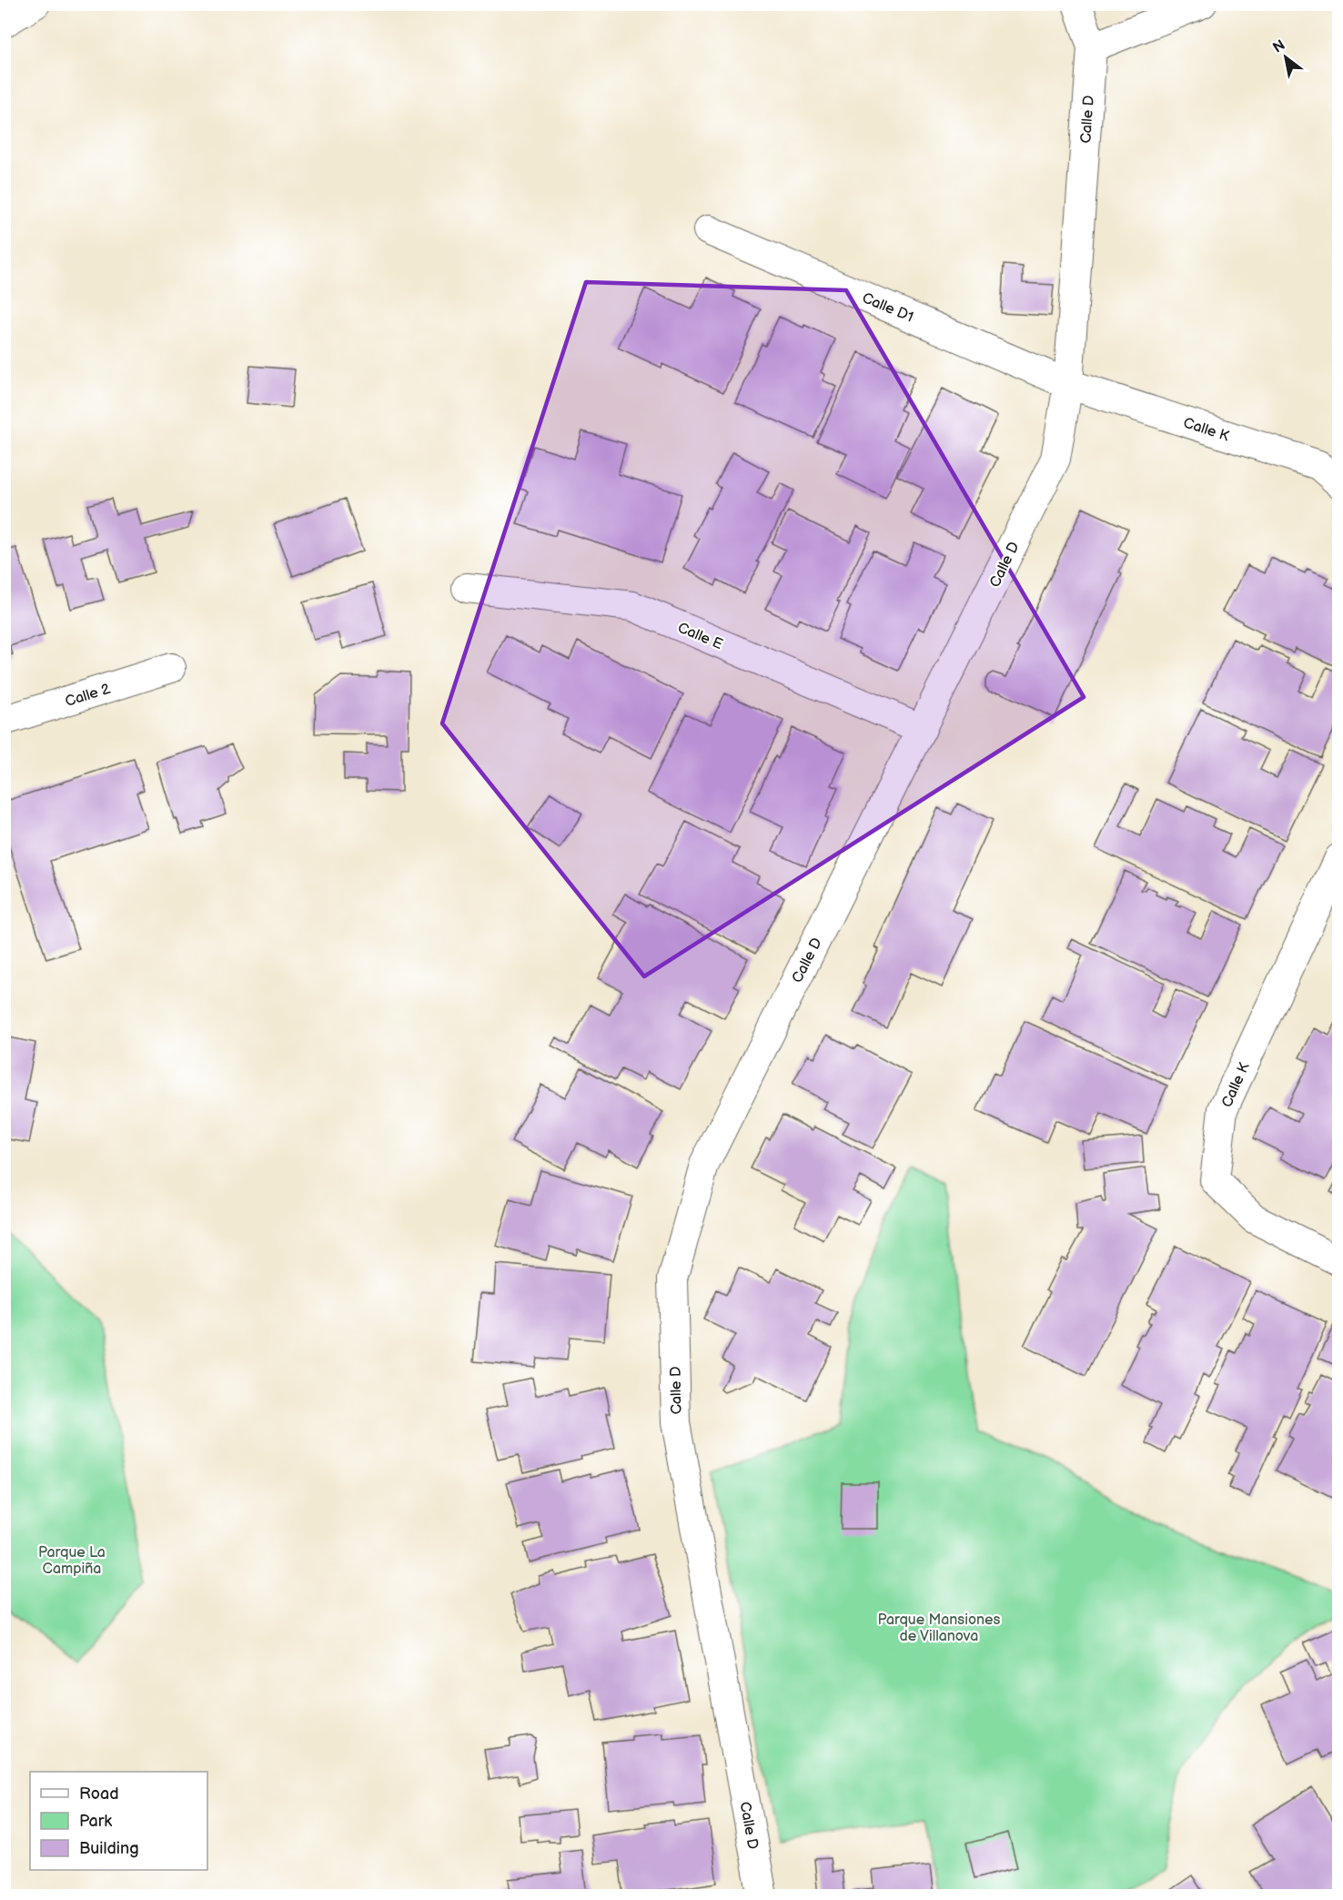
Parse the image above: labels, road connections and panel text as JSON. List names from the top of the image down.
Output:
{
  "streets": {
    "street": [
      "Calle D",
      "Calle D1",
      "Calle K",
      "Calle E",
      "Calle 2"
    ]
  },
  "crossings": [
    ["Calle D", "Calle D1"],
    ["Calle D", "Calle K"],
    ["Calle D", "Calle E"],
    ["Calle D1", "Calle K"]
  ],
  "parks": ["Parque La Campiña", "Parque Mansiones de Villanova"],
  "legend": ["Road", "Park", "Building"],
  "north": "top left"
}
